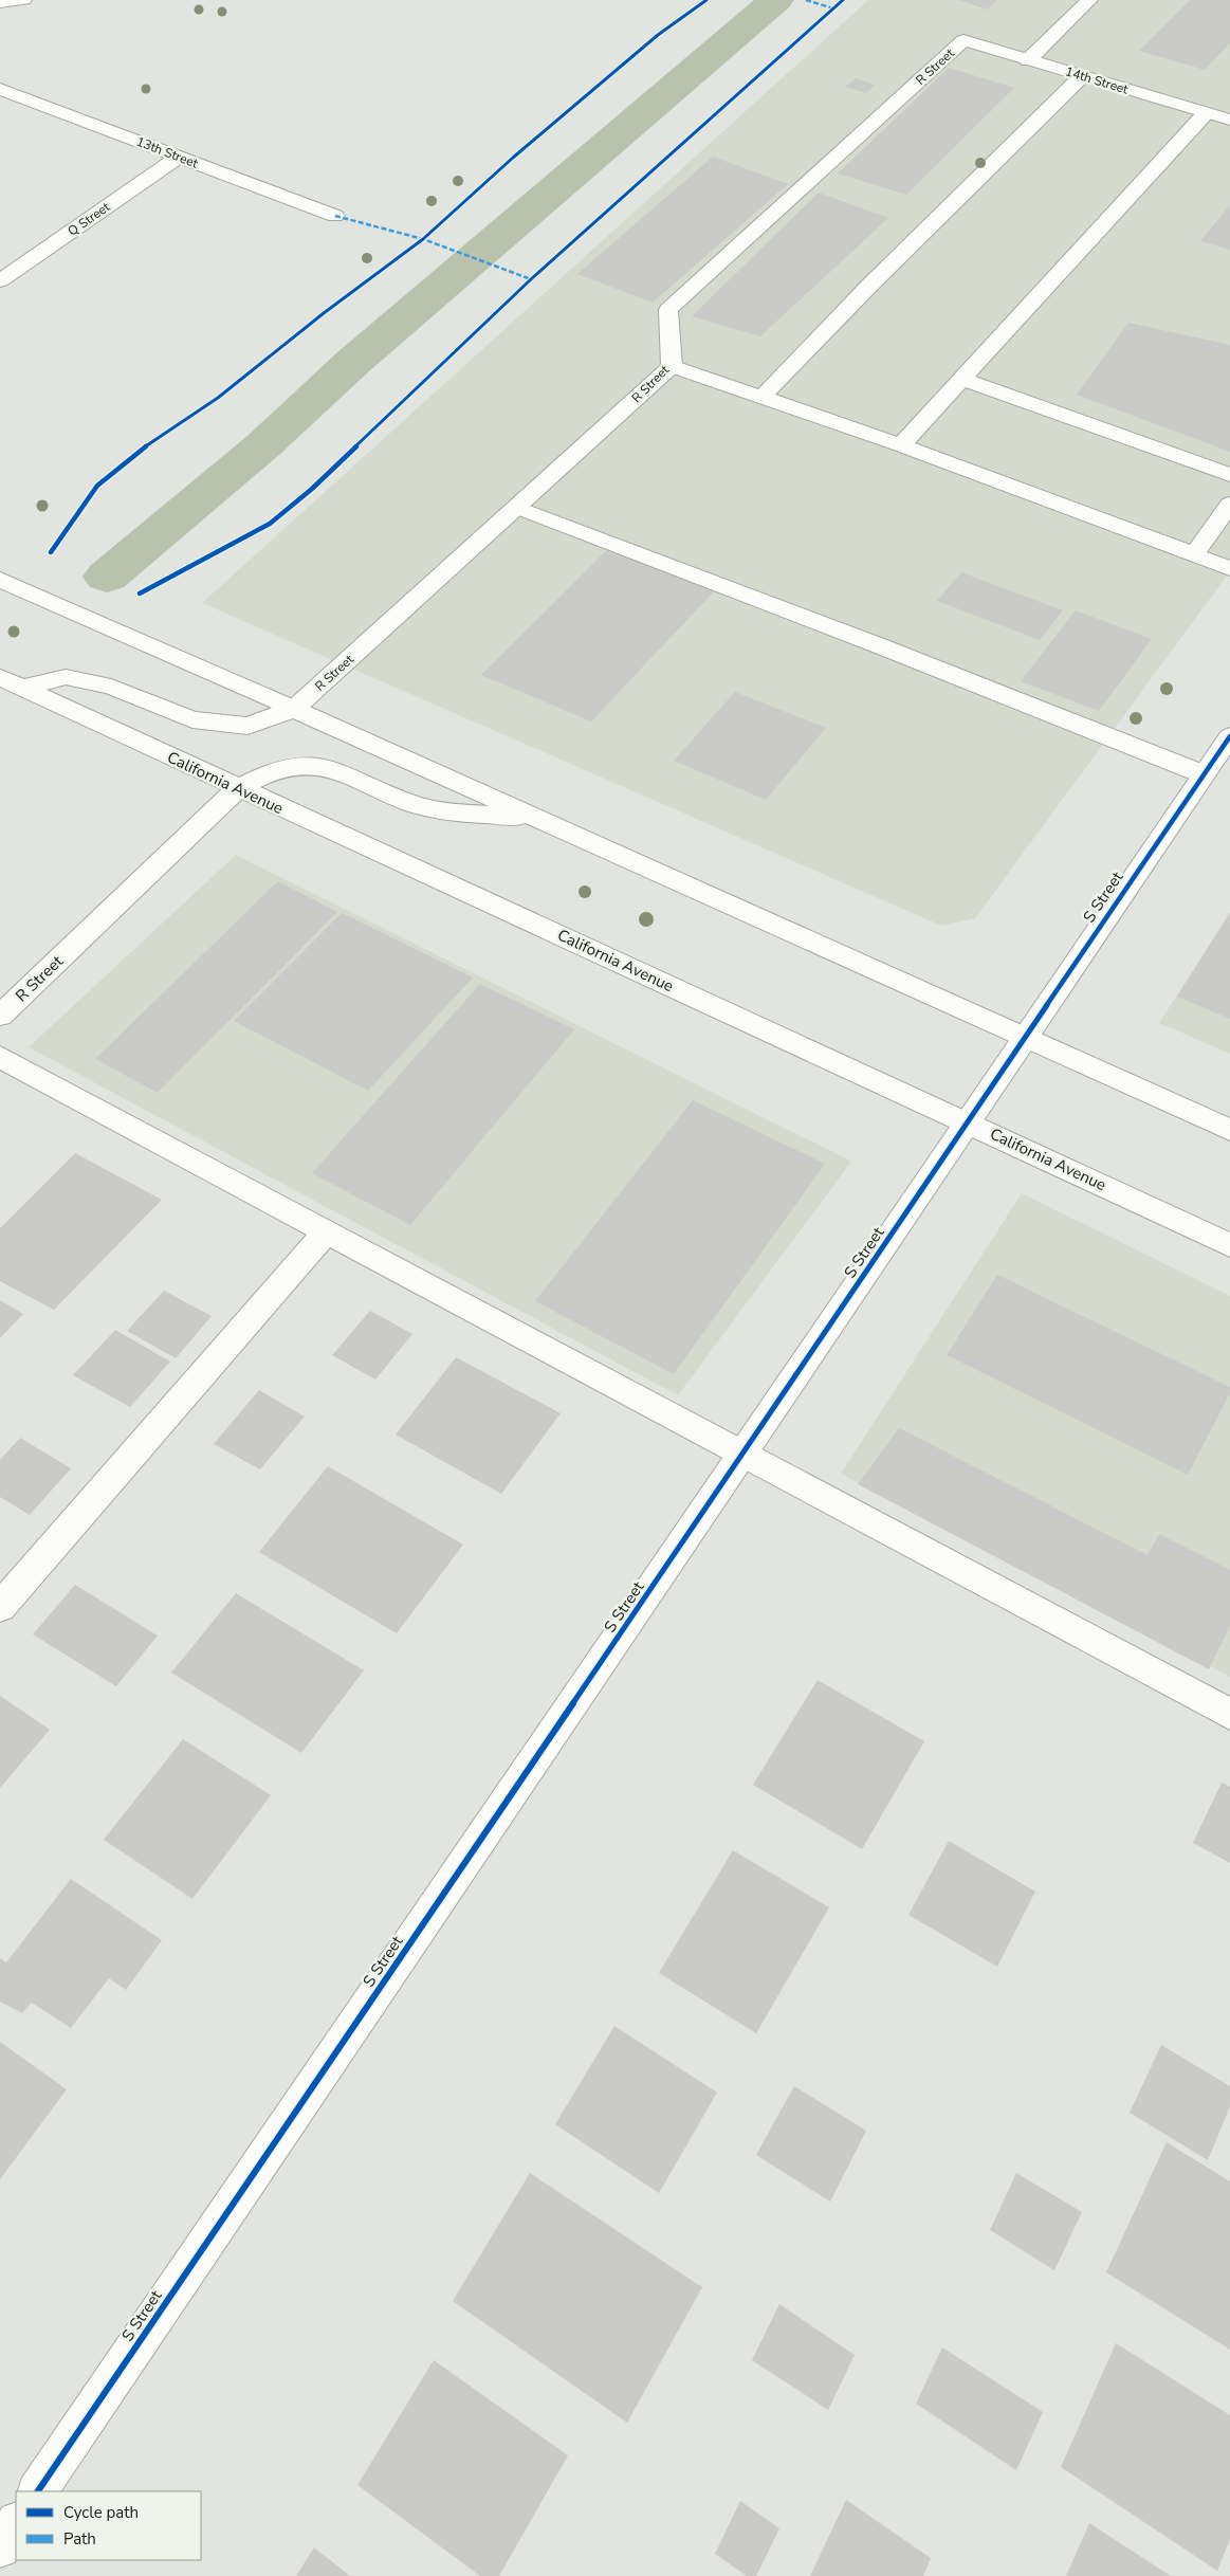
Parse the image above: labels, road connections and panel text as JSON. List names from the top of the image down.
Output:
{
  "streets": {
    "street": [
      "R Street",
      "14th Street",
      "13th Street",
      "Q Street",
      "California Avenue",
      "S Street"
    ]
  },
  "crossings": [
    ["R Street", "14th Street"],
    ["R Street", "California Avenue"],
    ["13th Street", "Q Street"],
    ["California Avenue", "S Street"]
  ],
  "legend": ["Cycle path", "Path"]
}
